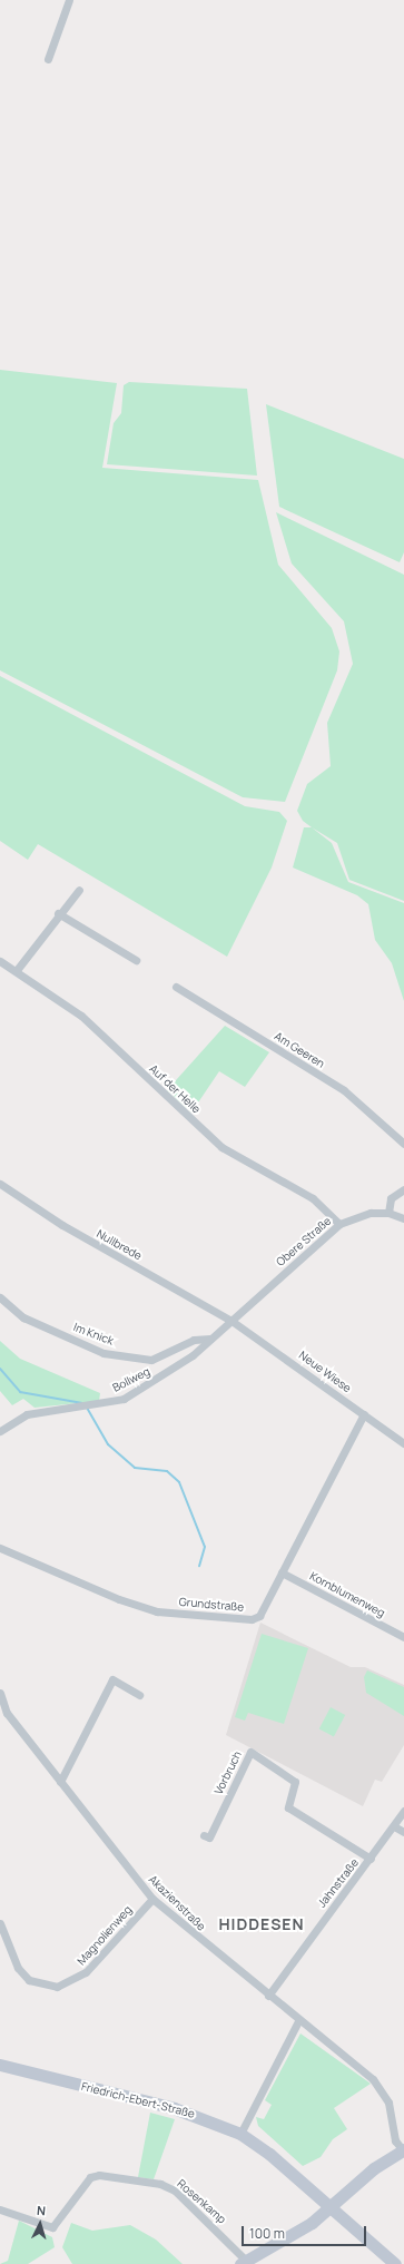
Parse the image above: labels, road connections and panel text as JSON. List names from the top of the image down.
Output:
{
  "streets": {
    "main road": ["Friedrich-Ebert-Straße"],
    "street": [
      "Am Geeren",
      "Auf der Helle",
      "Obere Straße",
      "Nullbrede",
      "Im Knick",
      "Neue Wiese",
      "Bollweg",
      "Kornblumenweg",
      "Grundstraße",
      "Vorbruch",
      "Jahnstraße",
      "Akazienstraße",
      "Magnolienweg",
      "Rosenkamp"
    ]
  },
  "crossings": [
    ["Auf der Helle", "Obere Straße"],
    ["Obere Straße", "Nullbrede"],
    ["Obere Straße", "Neue Wiese"],
    ["Obere Straße", "Bollweg"],
    ["Nullbrede", "Neue Wiese"],
    ["Nullbrede", "Bollweg"],
    ["Im Knick", "Bollweg"],
    ["Neue Wiese", "Bollweg"],
    ["Neue Wiese", "Grundstraße"],
    ["Kornblumenweg", "Grundstraße"],
    ["Vorbruch", "Jahnstraße"],
    ["Jahnstraße", "Akazienstraße"],
    ["Akazienstraße", "Magnolienweg"]
  ],
  "districts": ["HIDDESEN"],
  "scale_bar": "100 m",
  "north": "top"
}
